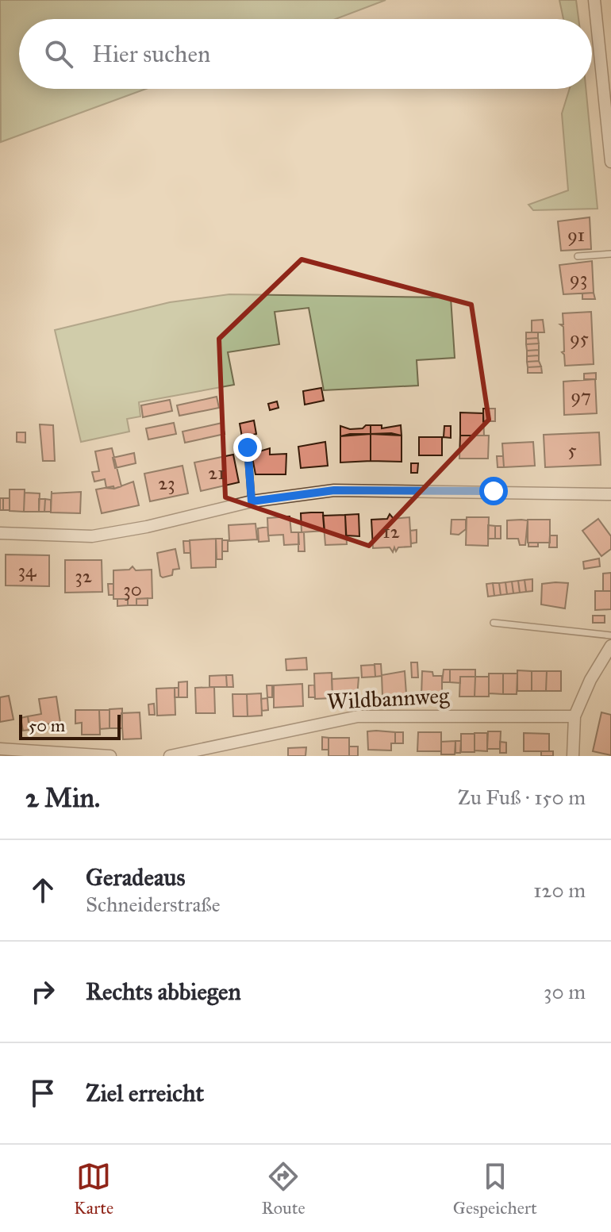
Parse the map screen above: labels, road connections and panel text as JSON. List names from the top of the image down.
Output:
{
  "streets": {
    "street": ["Wildbannweg"]
  },
  "house_numbers": [
    "91",
    "93",
    "95",
    "97",
    "5",
    "21",
    "23",
    "12",
    "34",
    "32",
    "30"
  ],
  "scale_bar": "50 m",
  "page": {
    "search": "Hier suchen",
    "scale": "50 m",
    "heading": ["2 Min.", "Zu Fuß · 150 m"],
    "list": [
      ["Geradeaus", "Schneiderstraße", "120 m"],
      ["Rechts abbiegen", "30 m"],
      "Ziel erreicht"
    ],
    "nav": ["Karte", "Route", "Gespeichert"]
  }
}
